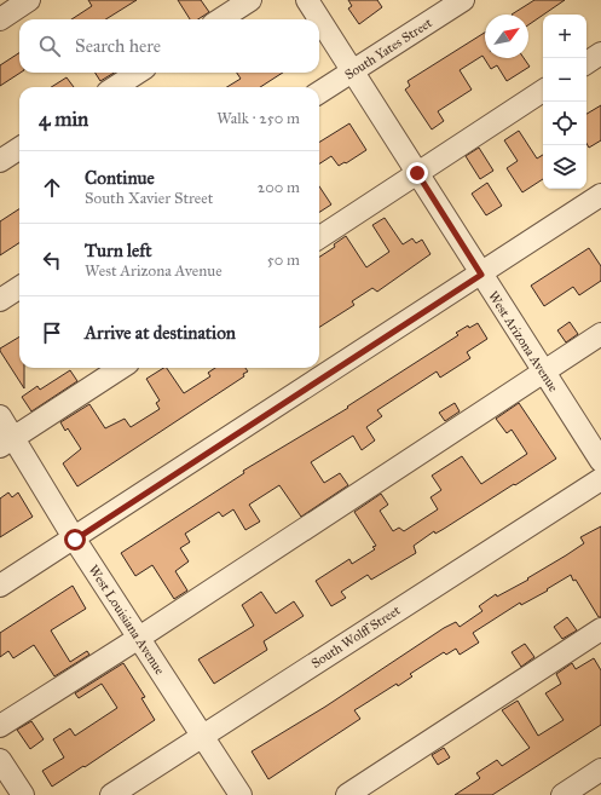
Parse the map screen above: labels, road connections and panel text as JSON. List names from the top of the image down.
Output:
{
  "streets": {
    "street": [
      "South Yates Street",
      "West Arizona Avenue",
      "West Louisiana Avenue",
      "South Wolff Street"
    ]
  },
  "crossings": [
    ["South Yates Street", "West Arizona Avenue"],
    ["West Louisiana Avenue", "South Wolff Street"]
  ],
  "north": "top right",
  "page": {
    "map_buttons": ["+", "−"],
    "search": "Search here",
    "heading": ["4 min", "Walk · 250 m"],
    "list": [
      ["Continue", "South Xavier Street", "200 m"],
      ["Turn left", "West Arizona Avenue", "50 m"],
      "Arrive at destination"
    ]
  }
}
